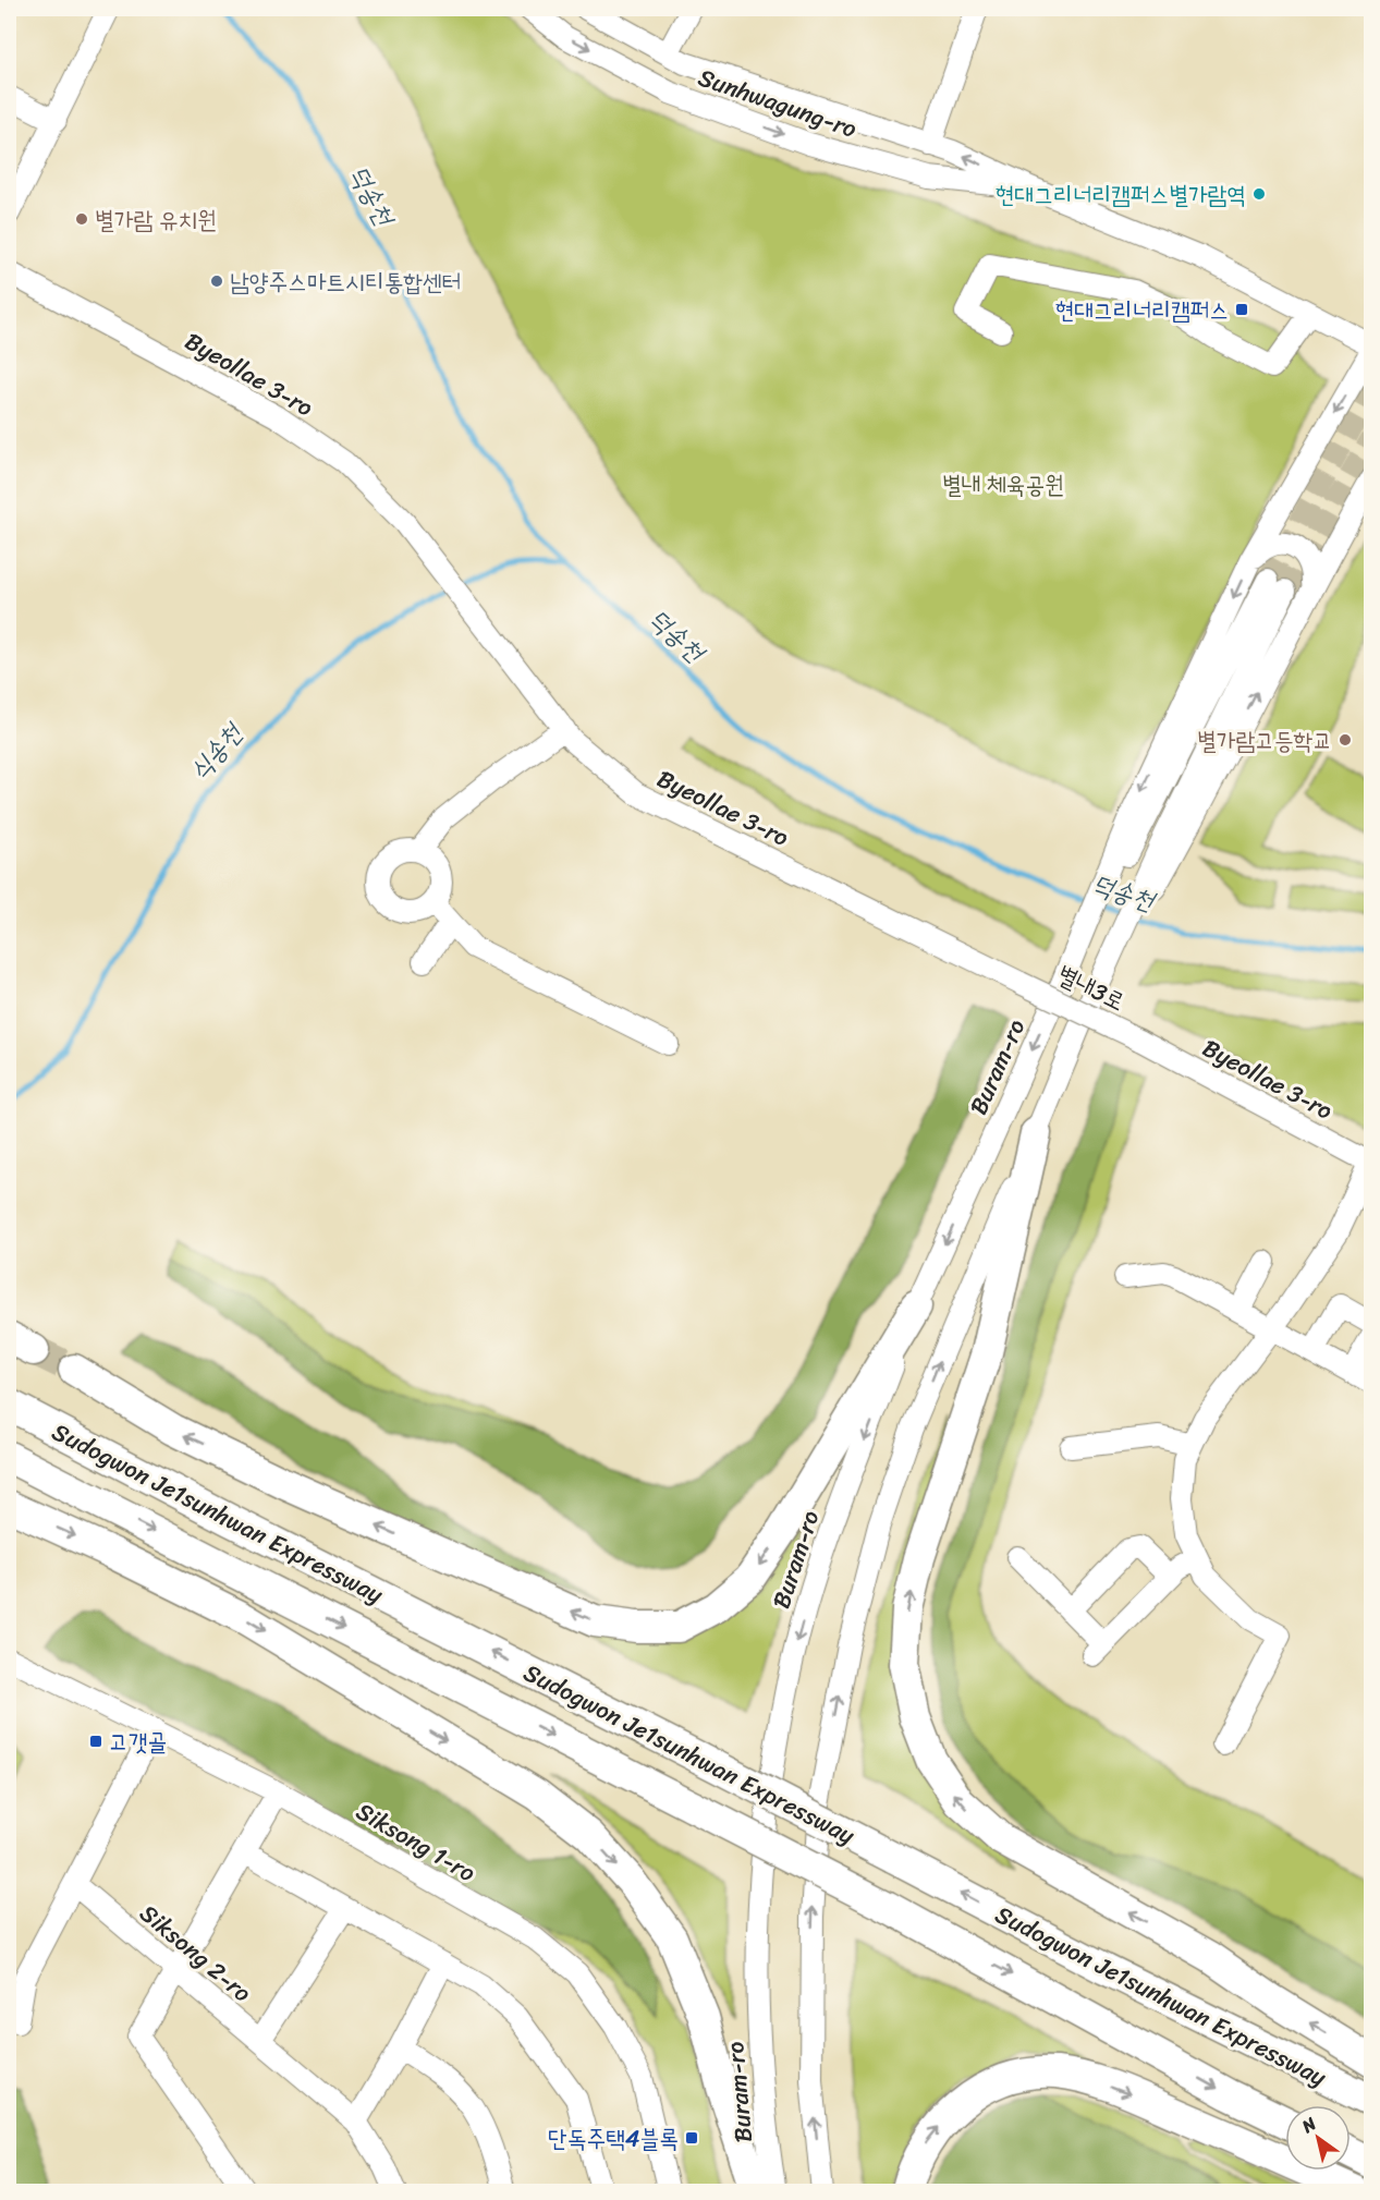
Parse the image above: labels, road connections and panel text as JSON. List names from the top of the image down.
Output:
{
  "streets": {
    "highway": ["Sudogwon Je1sunhwan Expressway"],
    "street": [
      "Sunhwagung-ro",
      "Byeollae 3-ro",
      "별내3로",
      "Buram-ro",
      "Siksong 1-ro",
      "Siksong 2-ro"
    ]
  },
  "crossings": [
    ["Byeollae 3-ro", "별내3로"]
  ],
  "water": ["덕송천", "식송천"],
  "parks": ["별내 체육공원"],
  "places": {
    "other": [
      "현대그리너리캠퍼스별가람역",
      "별가람 유치원",
      "남양주스마트시티통합센터",
      "별가람고등학교"
    ],
    "transit": ["현대그리너리캠퍼스", "고갯골", "단독주택4블록"]
  },
  "north": "top left"
}
